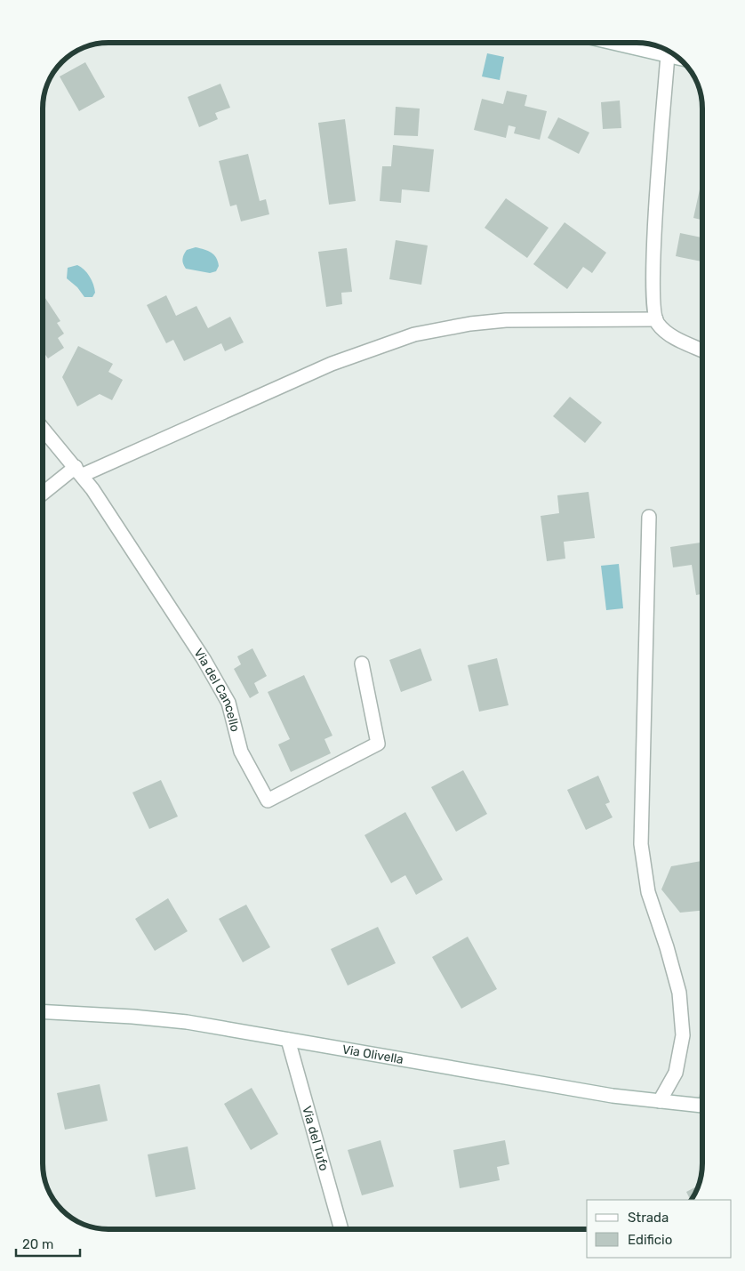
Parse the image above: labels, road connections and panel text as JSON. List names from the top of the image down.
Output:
{
  "streets": {
    "street": ["Via del Cancello", "Via Olivella", "Via del Tufo"]
  },
  "crossings": [
    ["Via Olivella", "Via del Tufo"]
  ],
  "legend": ["Strada", "Edificio"],
  "scale_bar": "20 m"
}
